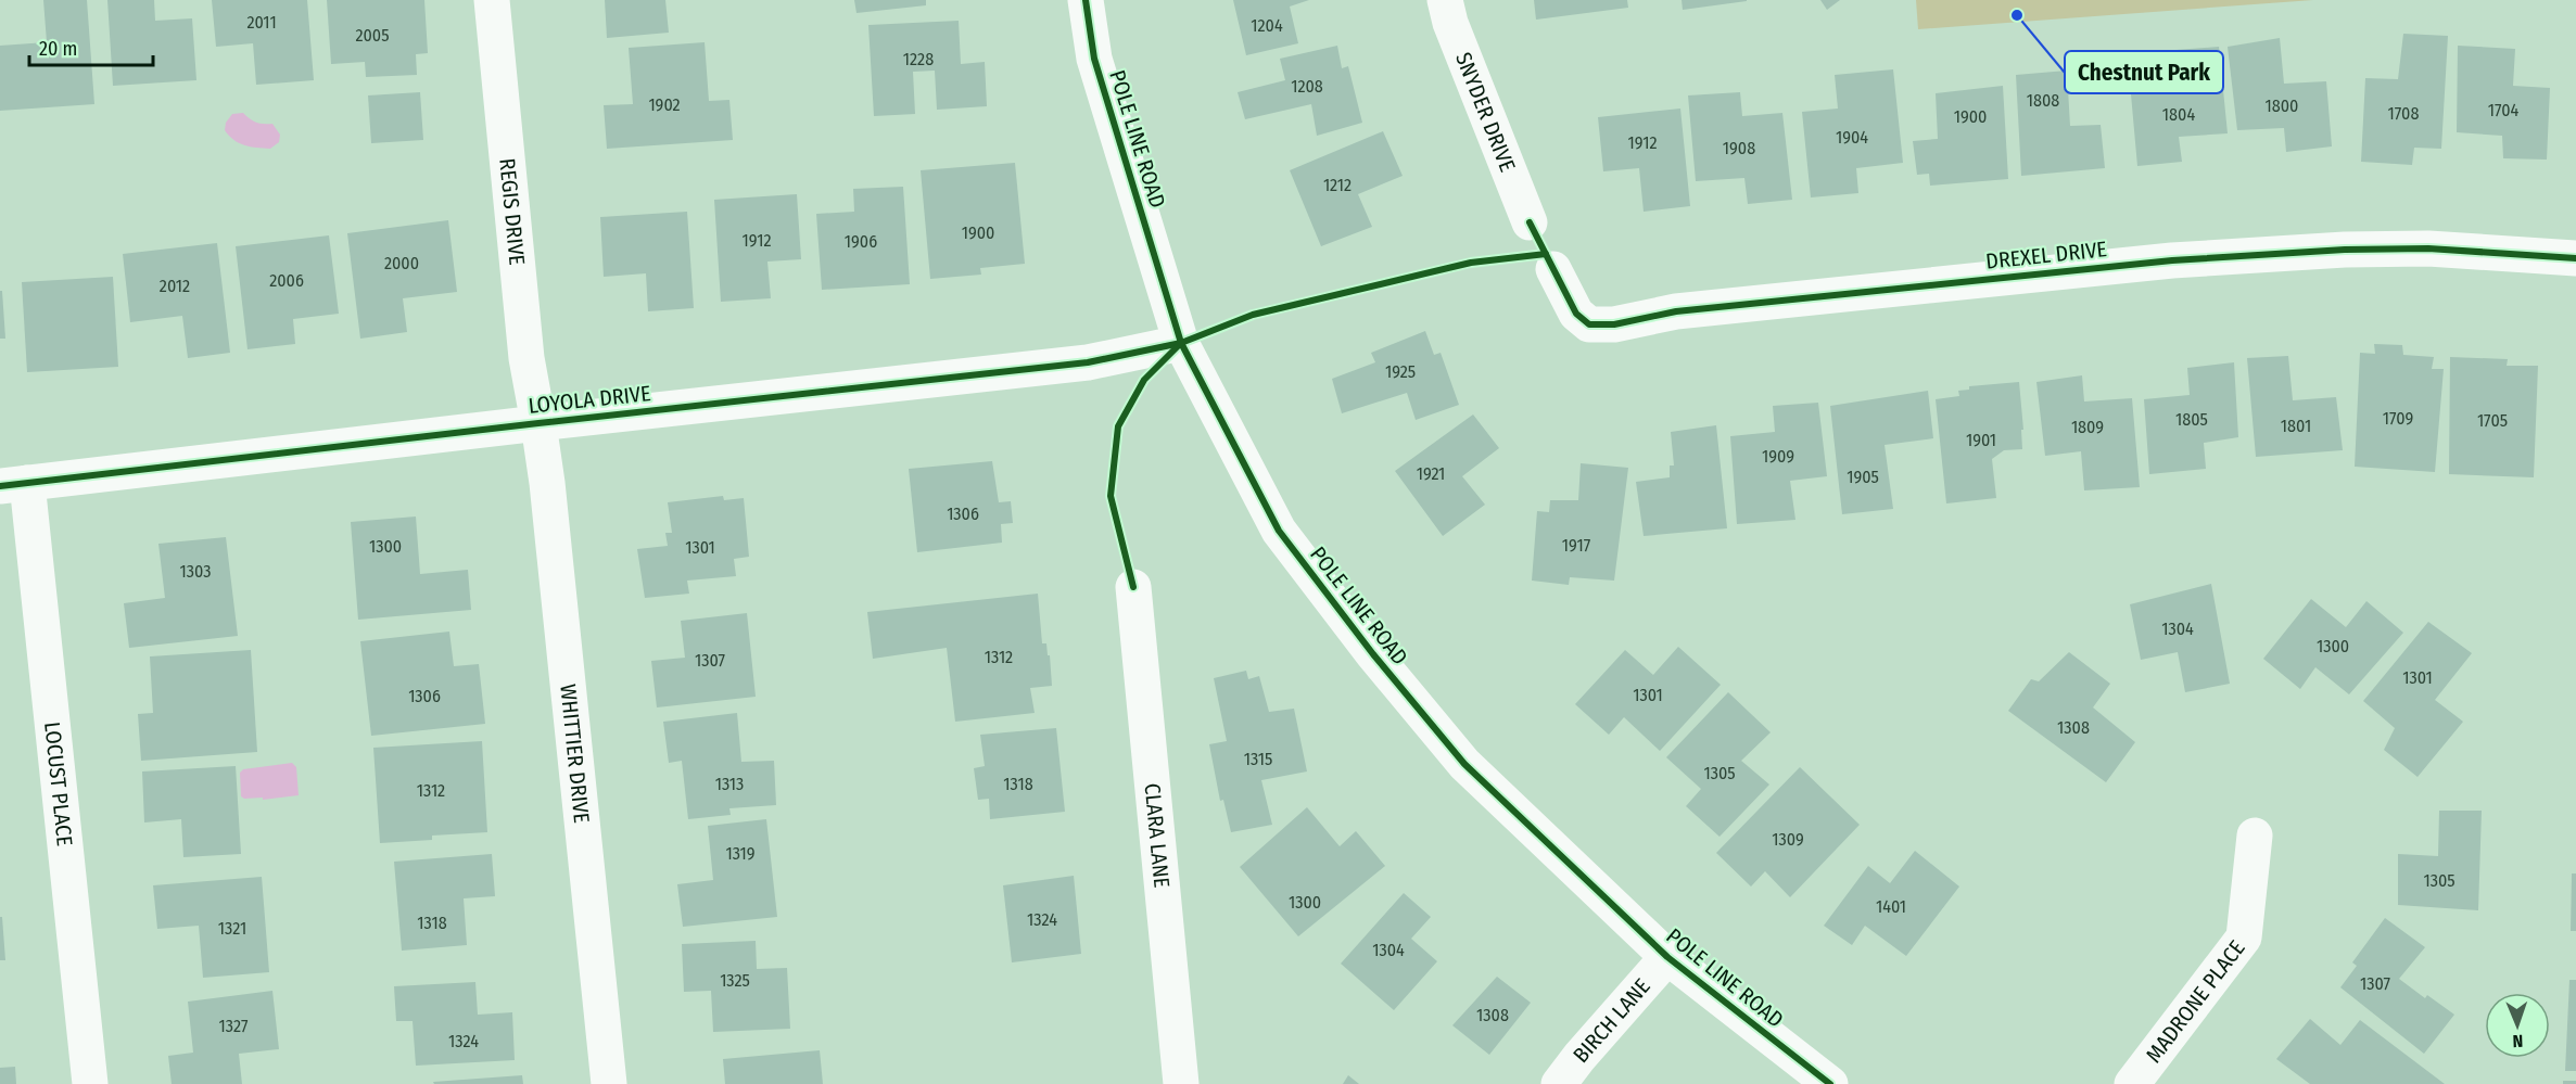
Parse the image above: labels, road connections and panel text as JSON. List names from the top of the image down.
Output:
{
  "streets": {
    "street": [
      "SNYDER DRIVE",
      "POLE LINE ROAD",
      "REGIS DRIVE",
      "DREXEL DRIVE",
      "LOYOLA DRIVE",
      "WHITTIER DRIVE",
      "LOCUST PLACE",
      "CLARA LANE",
      "MADRONE PLACE",
      "BIRCH LANE"
    ]
  },
  "crossings": [
    ["POLE LINE ROAD", "LOYOLA DRIVE"],
    ["POLE LINE ROAD", "BIRCH LANE"],
    ["REGIS DRIVE", "LOYOLA DRIVE"],
    ["REGIS DRIVE", "WHITTIER DRIVE"],
    ["LOYOLA DRIVE", "WHITTIER DRIVE"],
    ["LOYOLA DRIVE", "LOCUST PLACE"]
  ],
  "places": ["Chestnut Park"],
  "house_numbers": [
    "2011",
    "1204",
    "2005",
    "1228",
    "1208",
    "1808",
    "1902",
    "1800",
    "1704",
    "1708",
    "1804",
    "1900",
    "1904",
    "1912",
    "1908",
    "1212",
    "1900",
    "1912",
    "1906",
    "2000",
    "2006",
    "2012",
    "1925",
    "1709",
    "1805",
    "1705",
    "1801",
    "1809",
    "1901",
    "1909",
    "1921",
    "1905",
    "1306",
    "1917",
    "1300",
    "1301",
    "1303",
    "1304",
    "1300",
    "1312",
    "1307",
    "1301",
    "1301",
    "1306",
    "1308",
    "1315",
    "1305",
    "1313",
    "1318",
    "1312",
    "1309",
    "1319",
    "1305",
    "1300",
    "1401",
    "1324",
    "1318",
    "1321",
    "1304",
    "1325",
    "1307",
    "1308",
    "1327",
    "1324"
  ],
  "scale_bar": "20 m",
  "north": "bottom"
}
